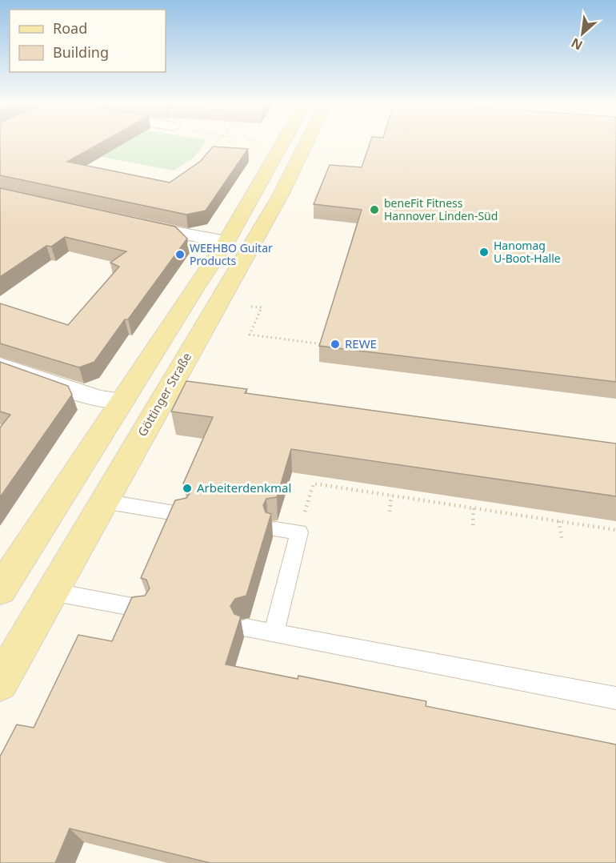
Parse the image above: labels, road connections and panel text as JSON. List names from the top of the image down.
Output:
{
  "streets": {
    "main road": ["Göttinger Straße"]
  },
  "places": [
    "beneFit Fitness Hannover Linden-Süd",
    "Hanomag U-Boot-Halle",
    "WEEHBO Guitar Products",
    "REWE",
    "Arbeiterdenkmal"
  ],
  "legend": ["Road", "Building"],
  "north": "bottom left"
}
